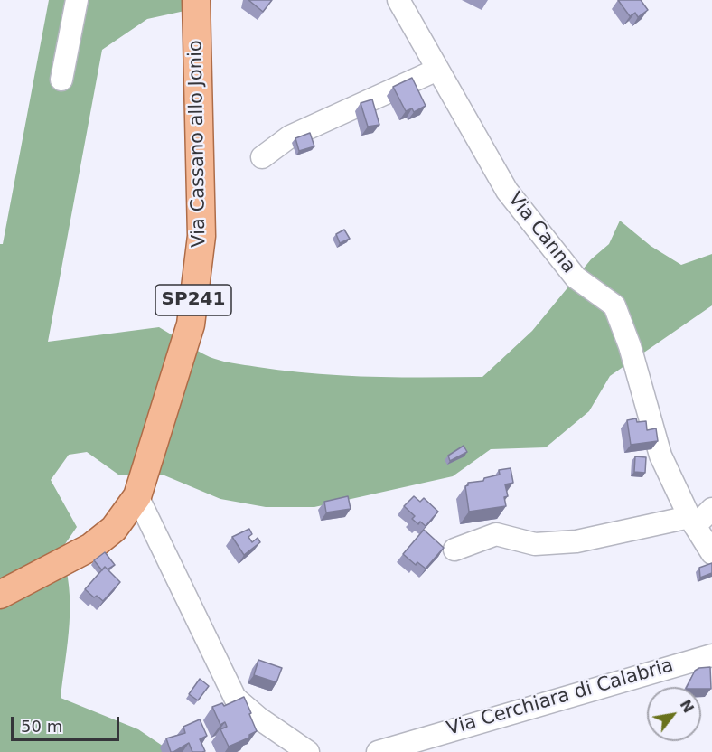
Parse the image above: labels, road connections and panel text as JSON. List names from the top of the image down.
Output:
{
  "streets": {
    "main road": ["Via Cassano allo Jonio", "SP241"],
    "street": ["Via Canna", "Via Cerchiara di Calabria"]
  },
  "scale_bar": "50 m",
  "north": "top right"
}
